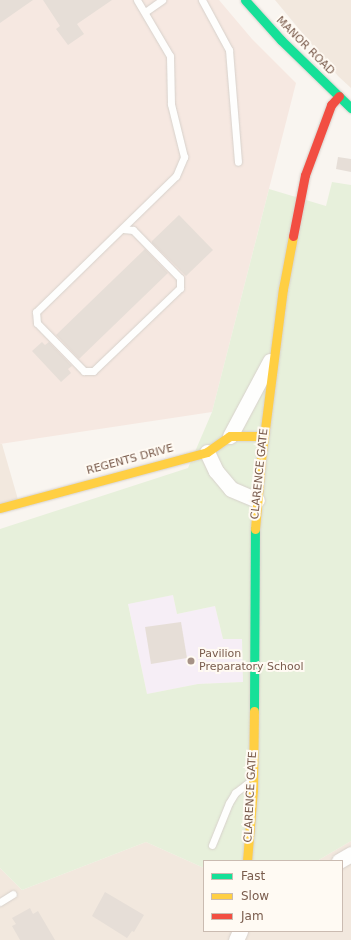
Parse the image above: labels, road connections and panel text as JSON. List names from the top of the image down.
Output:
{
  "streets": {
    "street": ["MANOR ROAD", "REGENTS DRIVE", "CLARENCE GATE"]
  },
  "crossings": [
    ["MANOR ROAD", "CLARENCE GATE"]
  ],
  "places": ["Pavilion Preparatory School"],
  "legend": ["Fast", "Slow", "Jam"]
}
